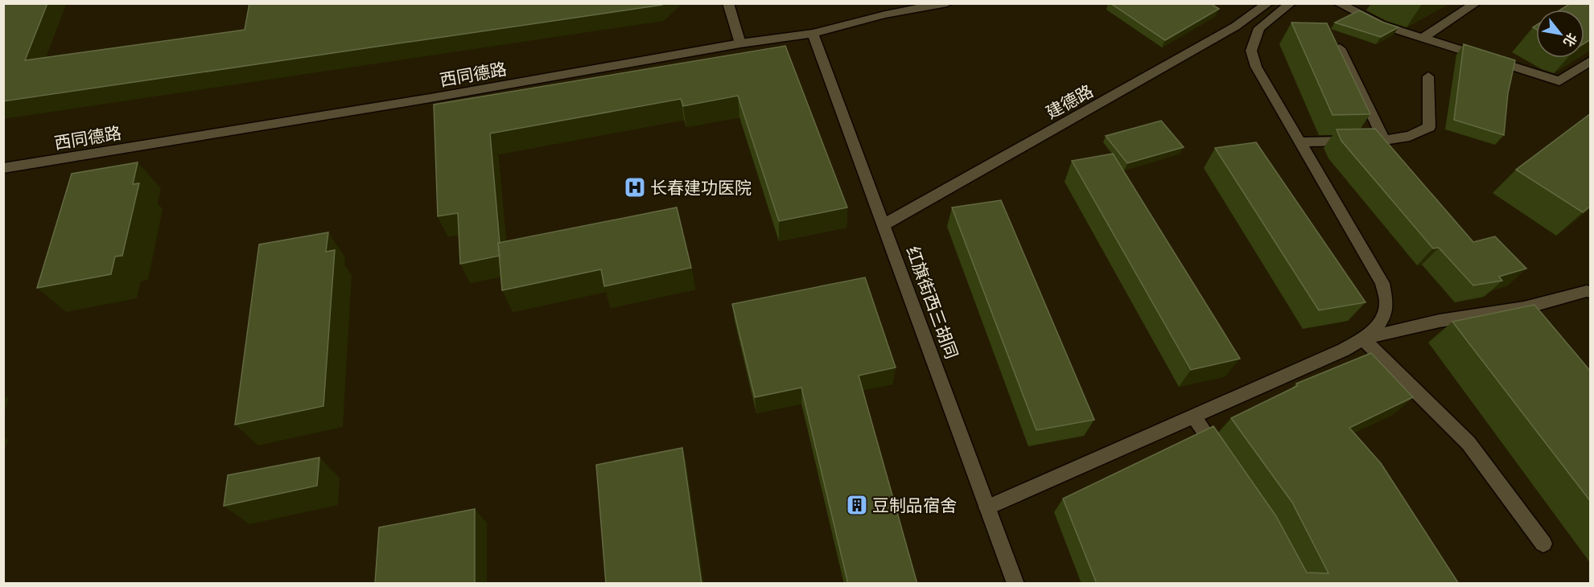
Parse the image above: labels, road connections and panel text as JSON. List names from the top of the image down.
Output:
{
  "streets": {
    "street": ["西同德路", "建德路", "红旗街西三胡同"]
  },
  "crossings": [
    ["西同德路", "红旗街西三胡同"],
    ["建德路", "红旗街西三胡同"]
  ],
  "places": {
    "hospital": ["长春建功医院"],
    "building": ["豆制品宿舍"]
  },
  "north": "bottom right"
}
